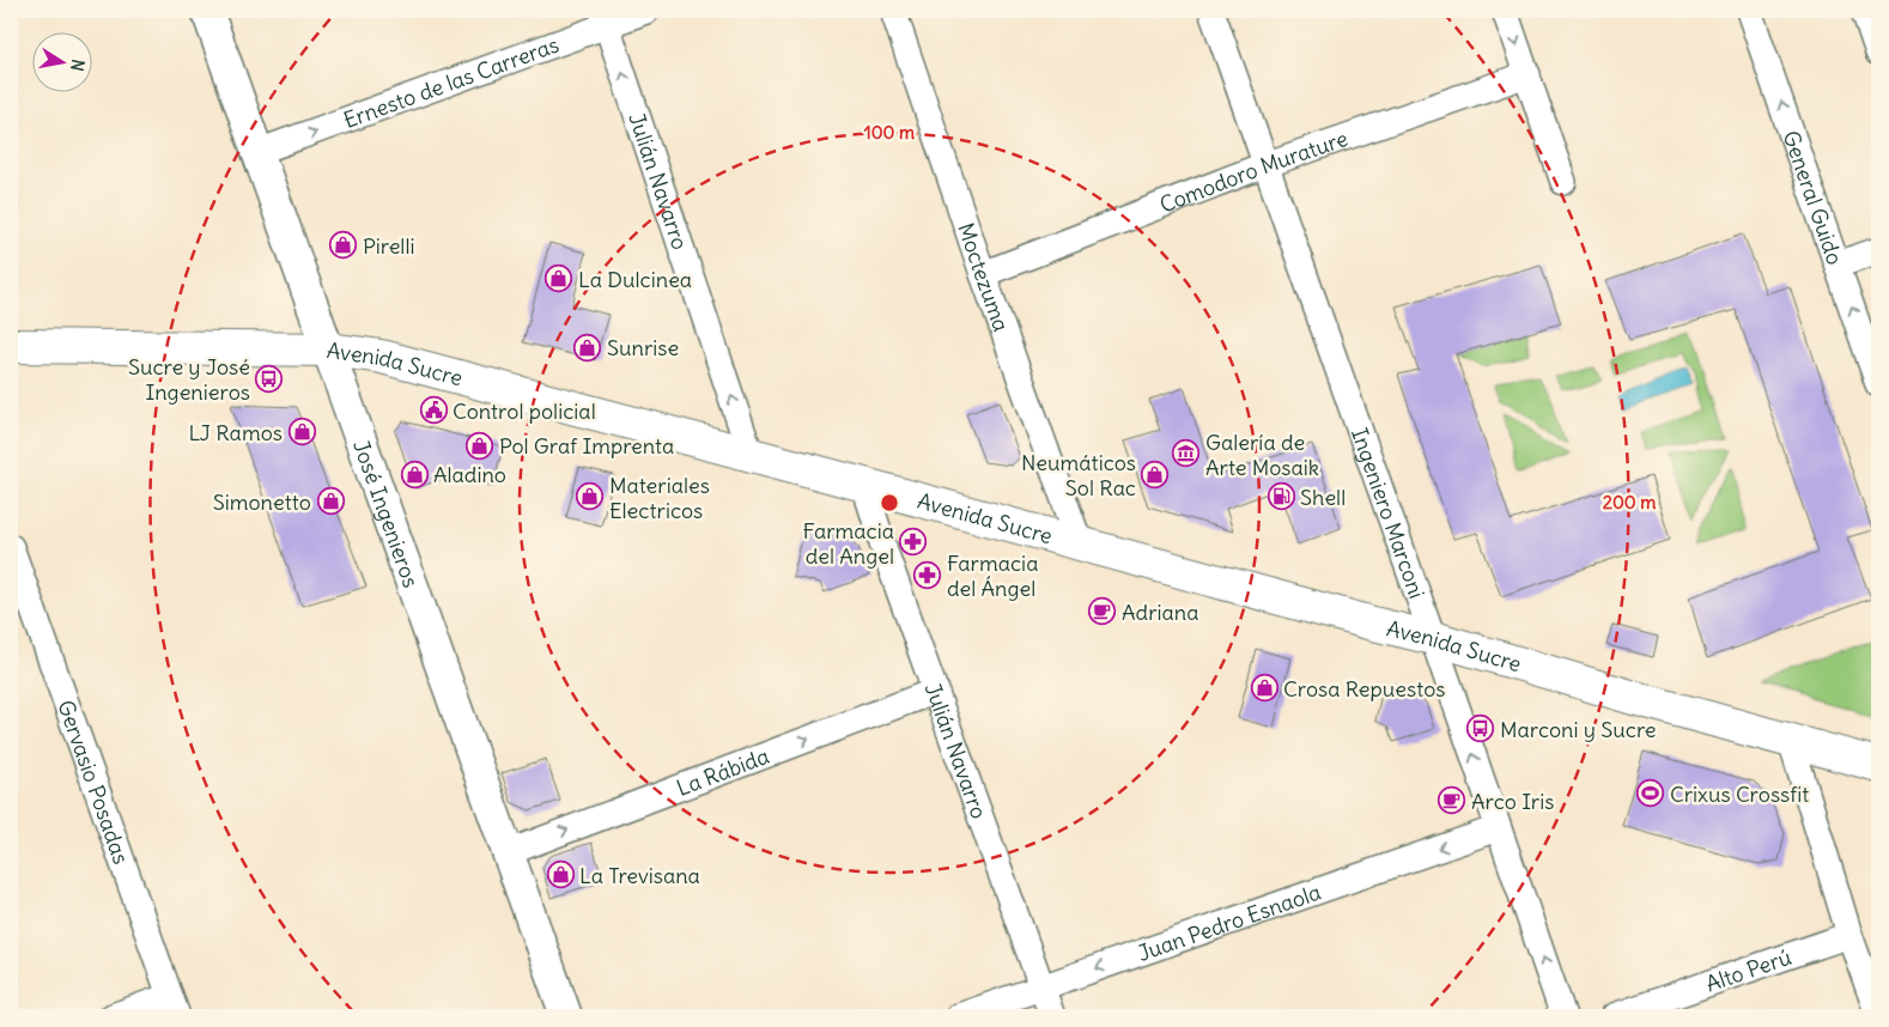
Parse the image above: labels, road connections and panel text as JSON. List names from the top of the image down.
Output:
{
  "streets": {
    "main road": ["Avenida Sucre"],
    "street": [
      "Ernesto de las Carreras",
      "Comodoro Murature",
      "Julián Navarro",
      "General Guido",
      "Moctezuma",
      "José Ingenieros",
      "Ingeniero Marconi",
      "La Rábida",
      "Gervasio Posadas",
      "Juan Pedro Esnaola",
      "Alto Perú"
    ]
  },
  "crossings": [
    ["Ernesto de las Carreras", "Julián Navarro"],
    ["Ernesto de las Carreras", "José Ingenieros"],
    ["Comodoro Murature", "Moctezuma"],
    ["Comodoro Murature", "Ingeniero Marconi"],
    ["Julián Navarro", "Avenida Sucre"],
    ["Julián Navarro", "La Rábida"],
    ["Julián Navarro", "Juan Pedro Esnaola"],
    ["Moctezuma", "Avenida Sucre"],
    ["Avenida Sucre", "José Ingenieros"],
    ["Avenida Sucre", "Ingeniero Marconi"],
    ["José Ingenieros", "La Rábida"],
    ["Ingeniero Marconi", "Juan Pedro Esnaola"]
  ],
  "one_way": [
    "Ernesto de las Carreras",
    "Julián Navarro",
    "General Guido",
    "Ingeniero Marconi",
    "La Rábida",
    "Juan Pedro Esnaola"
  ],
  "places": {
    "shop": [
      "Pirelli",
      "La Dulcinea",
      "Sunrise",
      "LJ Ramos",
      "Pol Graf Imprenta",
      "Aladino",
      "Neumáticos Sol Rac",
      "Materiales Electricos",
      "Simonetto",
      "Crosa Repuestos",
      "La Trevisana"
    ],
    "bus stop": ["Sucre y José Ingenieros", "Marconi y Sucre"],
    "public building": ["Control policial"],
    "museum": ["Galería de Arte Mosaik"],
    "fuel station": ["Shell"],
    "pharmacy": ["Farmacia del Angel", "Farmacia del Ángel"],
    "cafe": ["Adriana", "Arco Iris"],
    "sports": ["Crixus Crossfit"]
  },
  "north": "right",
  "rings": ["100 m", "200 m"]
}
